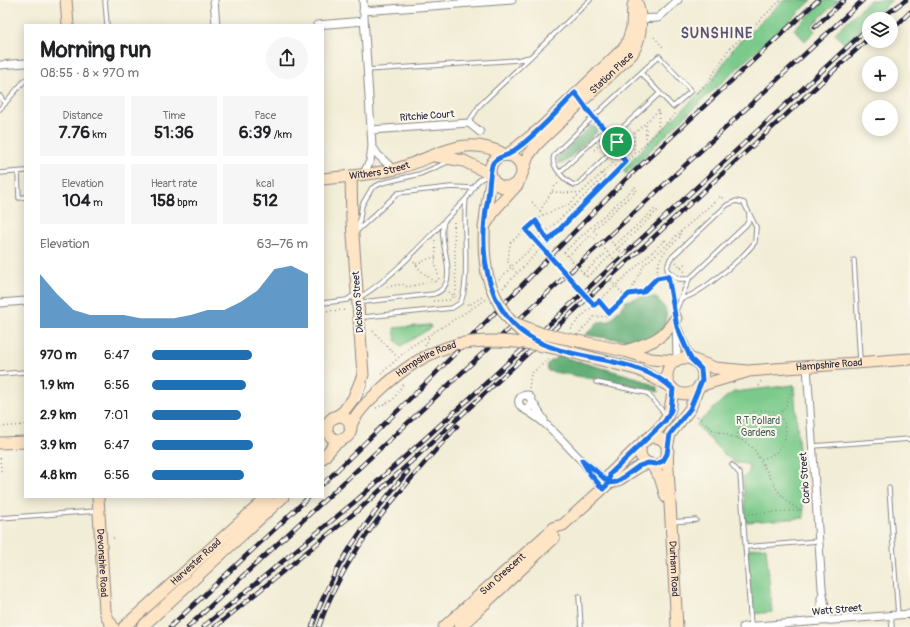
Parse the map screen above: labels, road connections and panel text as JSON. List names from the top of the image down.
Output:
{
  "streets": {
    "street": [
      "Station Place",
      "Ritchie Court",
      "Withers Street",
      "Dickson Street",
      "Hampshire Road",
      "Corio Street",
      "Harvester Road",
      "Devonshire Road",
      "Durham Road",
      "Sun Crescent",
      "Watt Street"
    ]
  },
  "crossings": [
    ["Station Place", "Withers Street"],
    ["Station Place", "Hampshire Road"],
    ["Withers Street", "Dickson Street"],
    ["Withers Street", "Hampshire Road"],
    ["Dickson Street", "Hampshire Road"],
    ["Hampshire Road", "Corio Street"],
    ["Hampshire Road", "Sun Crescent"],
    ["Corio Street", "Watt Street"],
    ["Durham Road", "Sun Crescent"]
  ],
  "districts": ["SUNSHINE"],
  "parks": ["R T Pollard Gardens"],
  "page": {
    "map_buttons": ["+", "−"],
    "heading": ["Morning run", "08:55 · 8 × 970 m"],
    "stats": [
      ["Distance", "7.76 km"],
      ["Time", "51:36"],
      ["Pace", "6:39 /km"],
      ["Elevation", "104 m"],
      ["Heart rate", "158 bpm"],
      ["kcal", "512"]
    ],
    "chart": ["Elevation", "63–76 m"],
    "list": [
      {
        "name": "970 m",
        "note": "6:47"
      },
      {
        "name": "1.9 km",
        "note": "6:56"
      },
      {
        "name": "2.9 km",
        "note": "7:01"
      },
      {
        "name": "3.9 km",
        "note": "6:47"
      },
      {
        "name": "4.8 km",
        "note": "6:56"
      }
    ]
  }
}
